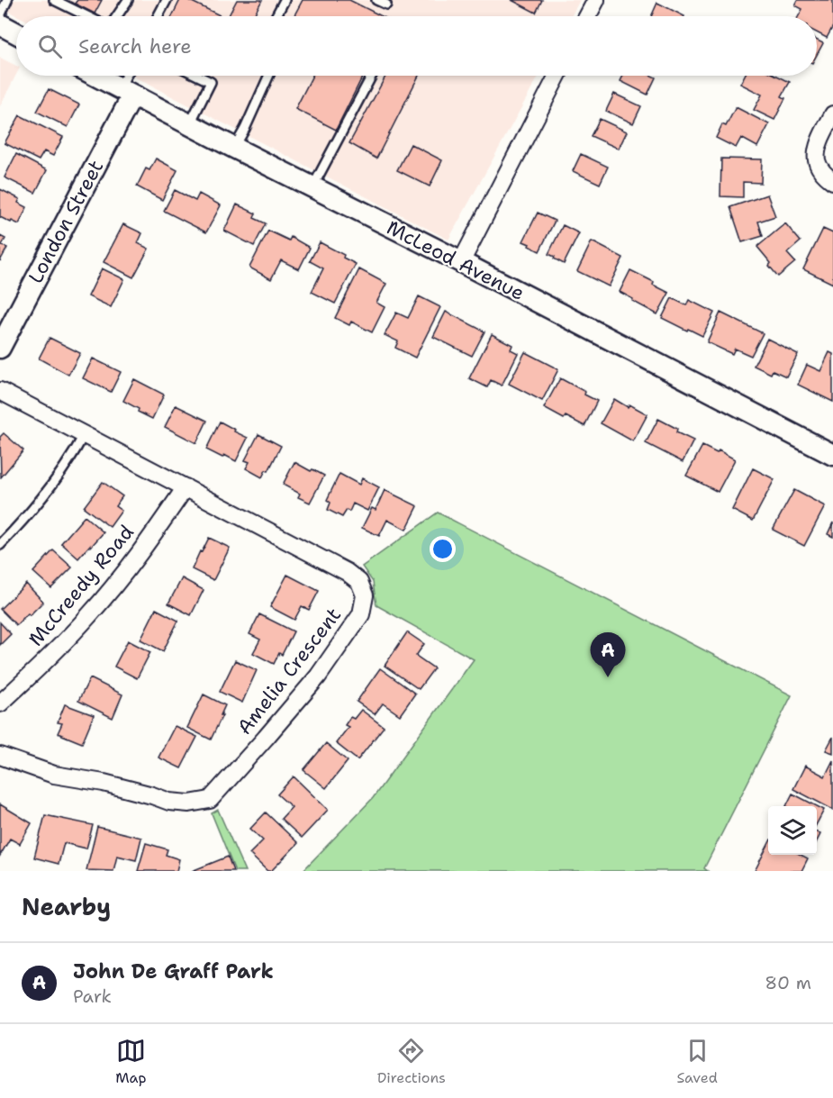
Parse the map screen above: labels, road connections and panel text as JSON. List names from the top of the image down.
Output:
{
  "streets": {
    "street": [
      "London Street",
      "McLeod Avenue",
      "McCreedy Road",
      "Amelia Crescent"
    ]
  },
  "crossings": [
    ["London Street", "McLeod Avenue"],
    ["McCreedy Road", "Amelia Crescent"]
  ],
  "page": {
    "search": "Search here",
    "pins": "A",
    "heading": "Nearby",
    "list": [
      {
        "mark": "A",
        "name": "John De Graff Park",
        "note": "Park",
        "value": "80 m"
      }
    ],
    "nav": ["Map", "Directions", "Saved"]
  }
}
